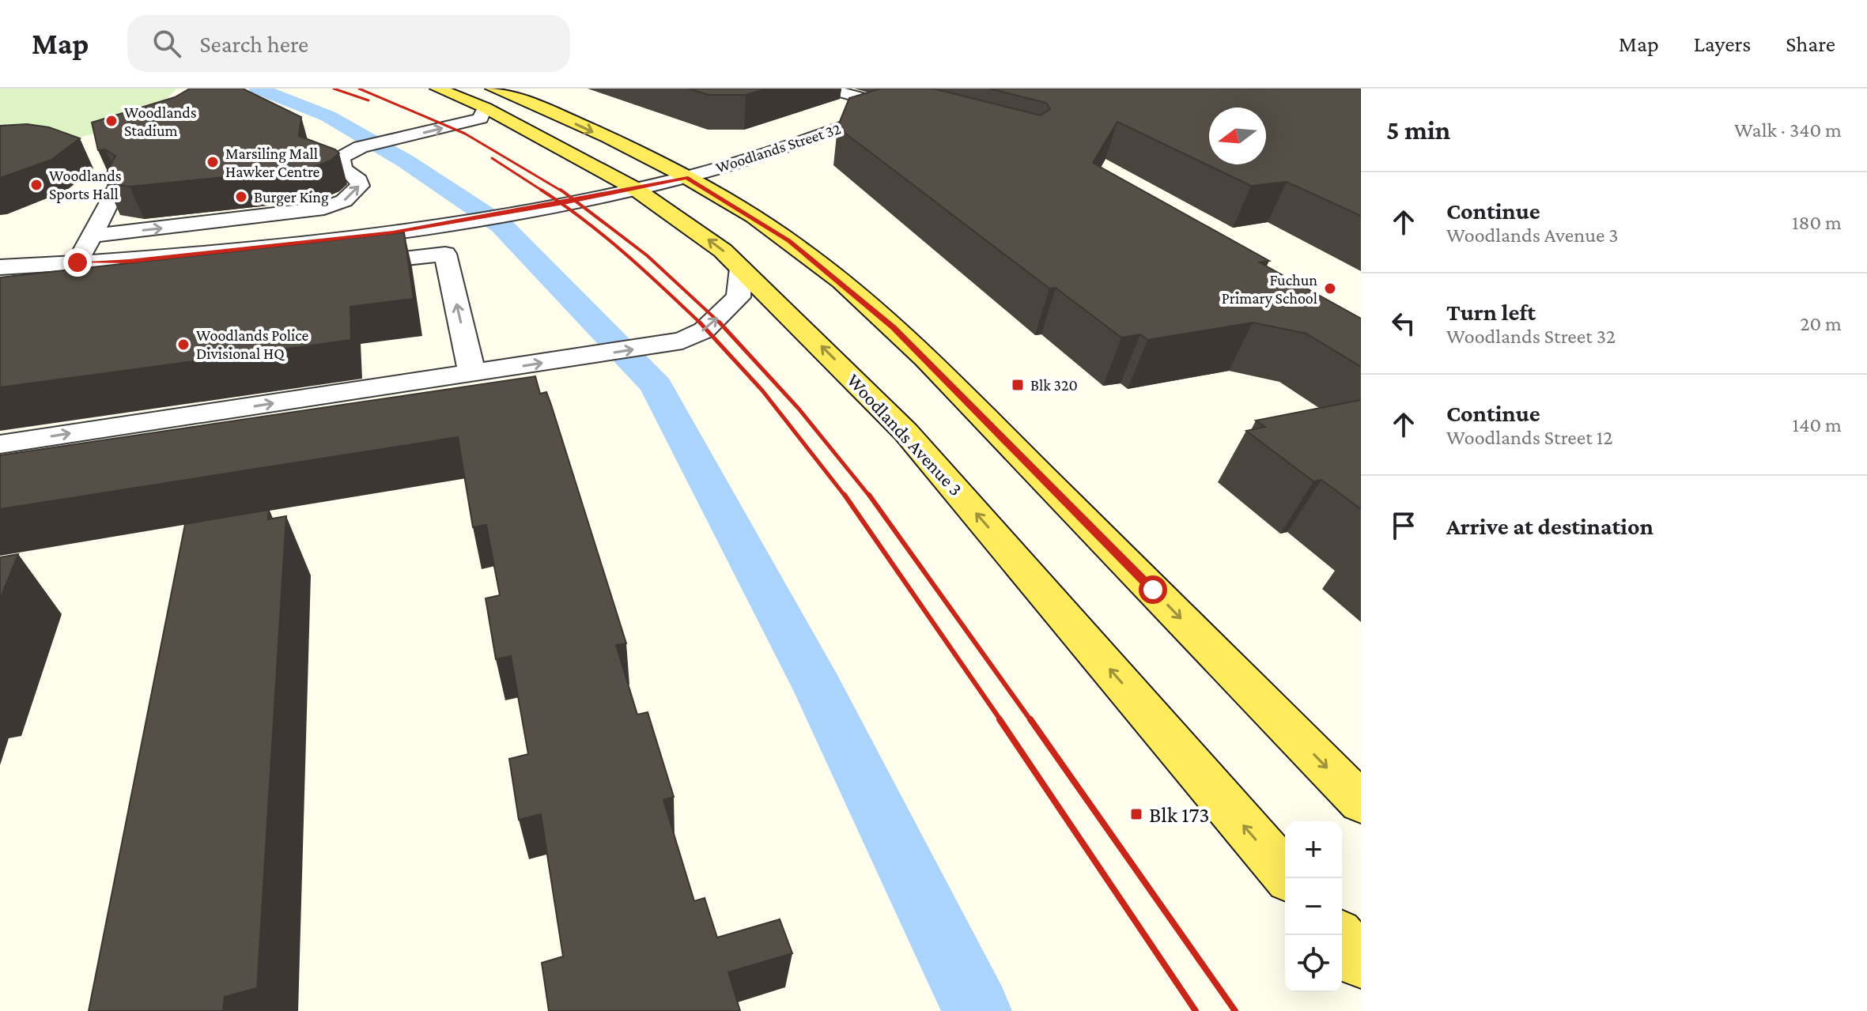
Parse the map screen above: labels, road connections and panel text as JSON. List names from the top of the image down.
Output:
{
  "streets": {
    "main road": ["Woodlands Avenue 3"],
    "street": ["Woodlands Street 32"]
  },
  "crossings": [
    ["Woodlands Street 32", "Woodlands Avenue 3"]
  ],
  "places": {
    "other": [
      "Woodlands Stadium",
      "Marsiling Mall Hawker Centre",
      "Woodlands Sports Hall",
      "Burger King",
      "Fuchun Primary School",
      "Woodlands Police Divisional HQ"
    ],
    "transit": ["Blk 320", "Blk 173"]
  },
  "north": "left",
  "page": {
    "header": "Map",
    "search": "Search here",
    "nav": ["Map", "Layers", "Share"],
    "heading": ["5 min", "Walk · 340 m"],
    "list": [
      ["Continue", "Woodlands Avenue 3", "180 m"],
      ["Turn left", "Woodlands Street 32", "20 m"],
      ["Continue", "Woodlands Street 12", "140 m"],
      "Arrive at destination"
    ],
    "map_buttons": ["+", "−"]
  }
}
